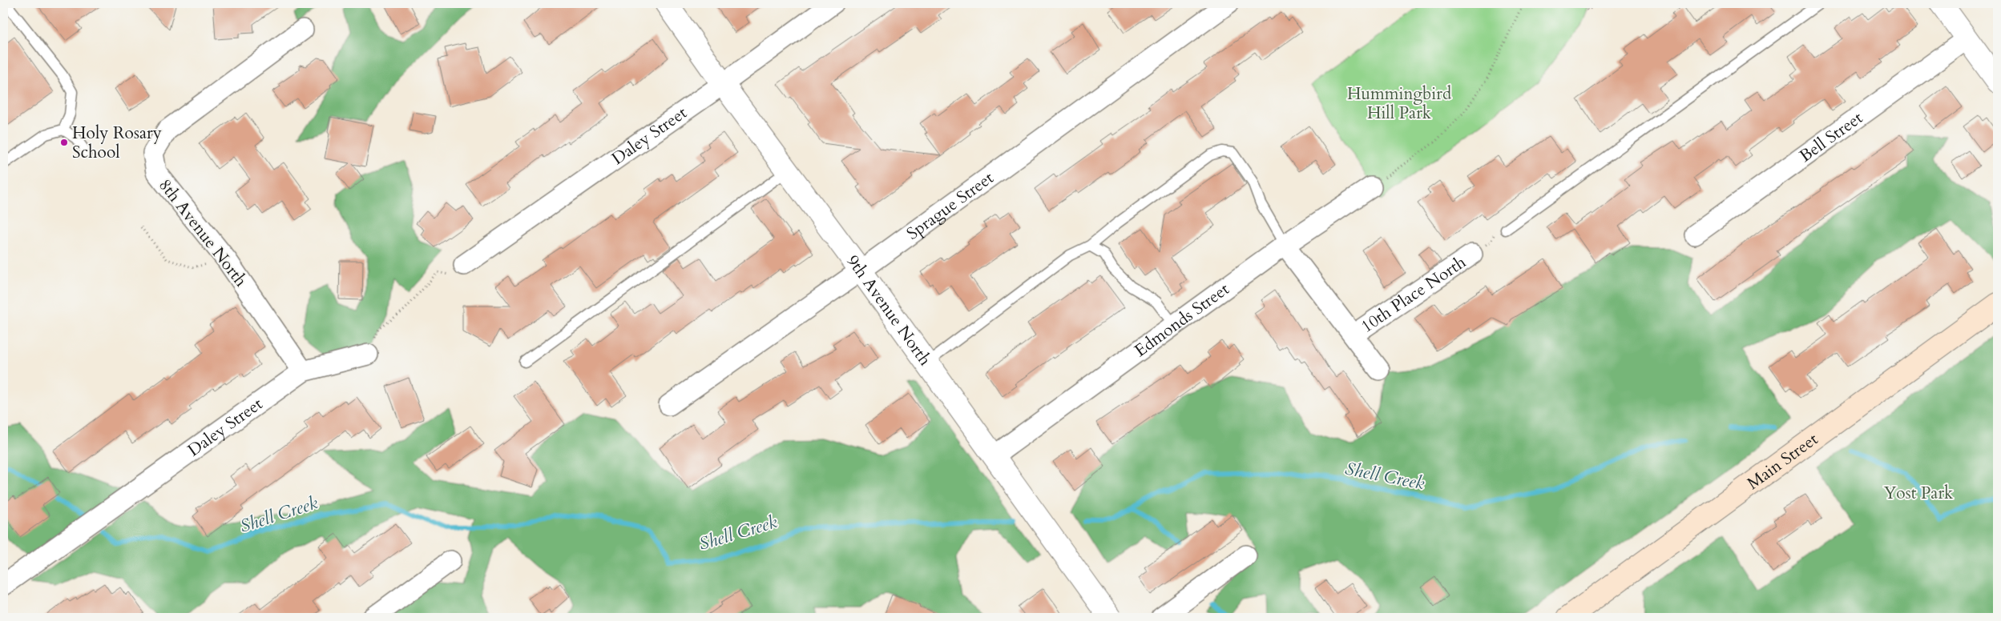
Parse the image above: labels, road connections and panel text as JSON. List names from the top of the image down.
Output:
{
  "streets": {
    "main road": ["Main Street"],
    "street": [
      "Daley Street",
      "Bell Street",
      "Sprague Street",
      "8th Avenue North",
      "10th Place North",
      "9th Avenue North",
      "Edmonds Street"
    ]
  },
  "crossings": [
    ["Daley Street", "8th Avenue North"],
    ["Daley Street", "9th Avenue North"],
    ["Sprague Street", "9th Avenue North"],
    ["10th Place North", "Edmonds Street"],
    ["9th Avenue North", "Edmonds Street"]
  ],
  "water": ["Shell Creek"],
  "parks": ["Hummingbird Hill Park", "Yost Park"],
  "places": ["Holy Rosary School"]
}
